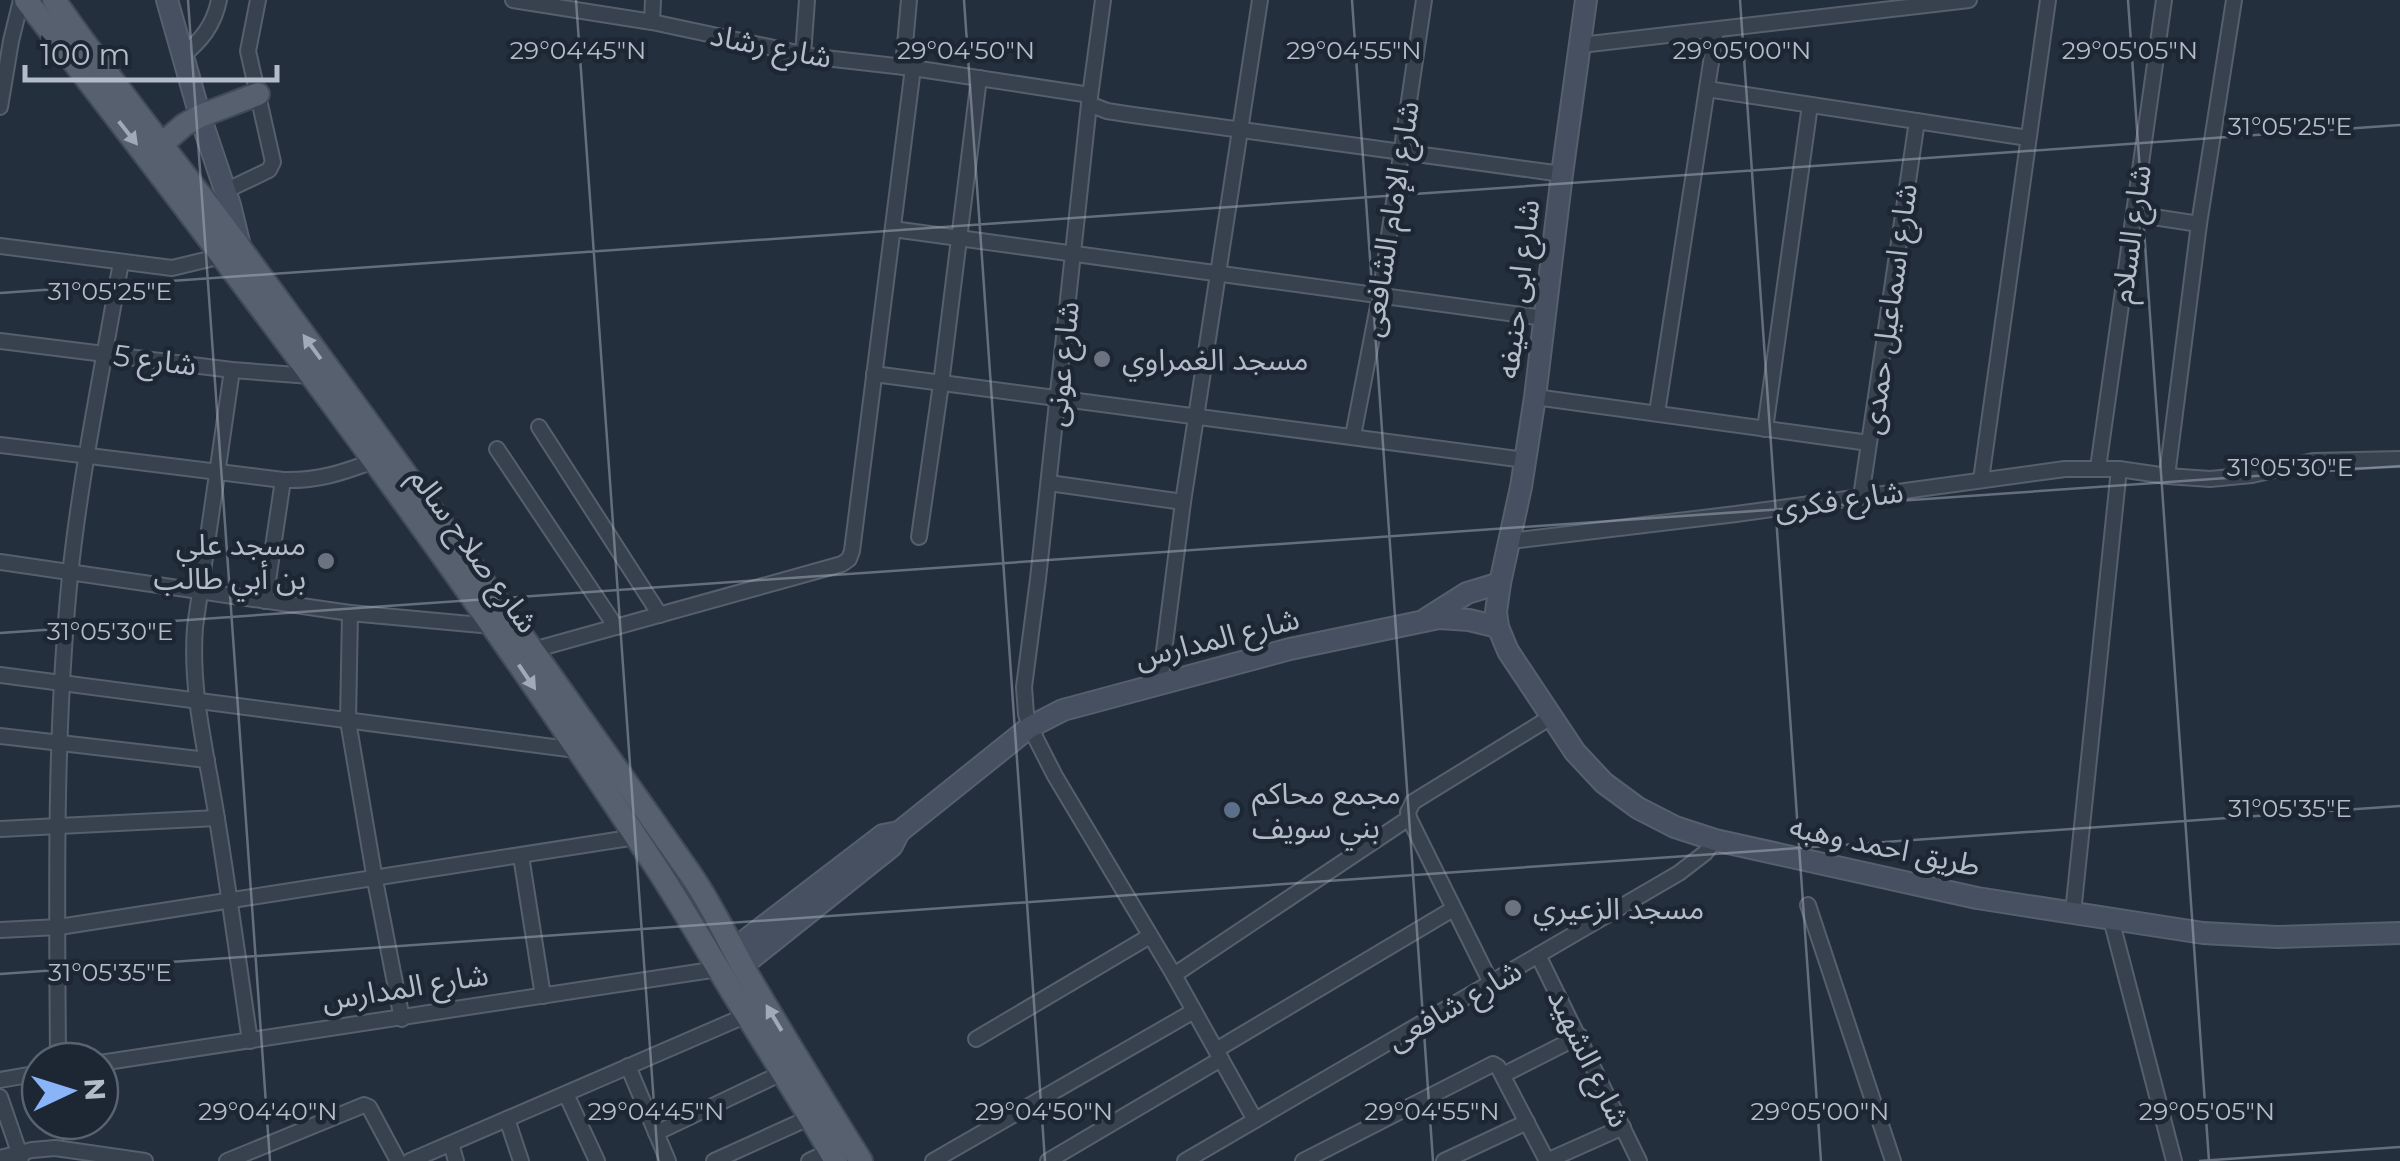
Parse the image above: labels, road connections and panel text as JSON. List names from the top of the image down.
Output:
{
  "streets": {
    "main road": ["شارع صلاح سالم"],
    "street": [
      "شارع رشاد",
      "شارع الإمام الشافعى",
      "شارع السلام",
      "شارع ابى حنيفه",
      "شارع اسماعيل حمدى",
      "شارع 5",
      "شارع عونى",
      "شارع فكرى",
      "شارع المدارس",
      "طريق احمد وهبه",
      "شارع شافعى",
      "شارع الشهيد"
    ]
  },
  "crossings": [
    ["شارع رشاد", "شارع الإمام الشافعى"],
    ["شارع رشاد", "شارع ابى حنيفه"],
    ["شارع رشاد", "شارع عونى"],
    ["شارع السلام", "شارع فكرى"],
    ["شارع ابى حنيفه", "شارع فكرى"],
    ["شارع ابى حنيفه", "شارع المدارس"],
    ["شارع اسماعيل حمدى", "شارع فكرى"],
    ["شارع 5", "شارع صلاح سالم"],
    ["شارع عونى", "شارع المدارس"],
    ["شارع صلاح سالم", "شارع المدارس"],
    ["شارع المدارس", "طريق احمد وهبه"],
    ["طريق احمد وهبه", "شارع شافعى"],
    ["شارع شافعى", "شارع الشهيد"]
  ],
  "places": [
    "مسجد الغمراوي",
    "مسجد علي بن أبي طالب",
    "مجمع محاكم بني سويف",
    "مسجد الزعيري"
  ],
  "scale_bar": "100 m",
  "north": "right",
  "coordinates": [
    "29°04'45\"N",
    "29°04'50\"N",
    "29°04'55\"N",
    "29°05'00\"N",
    "29°05'05\"N",
    "31°05'25\"E",
    "31°05'30\"E",
    "31°05'35\"E",
    "29°04'40\"N"
  ]
}
